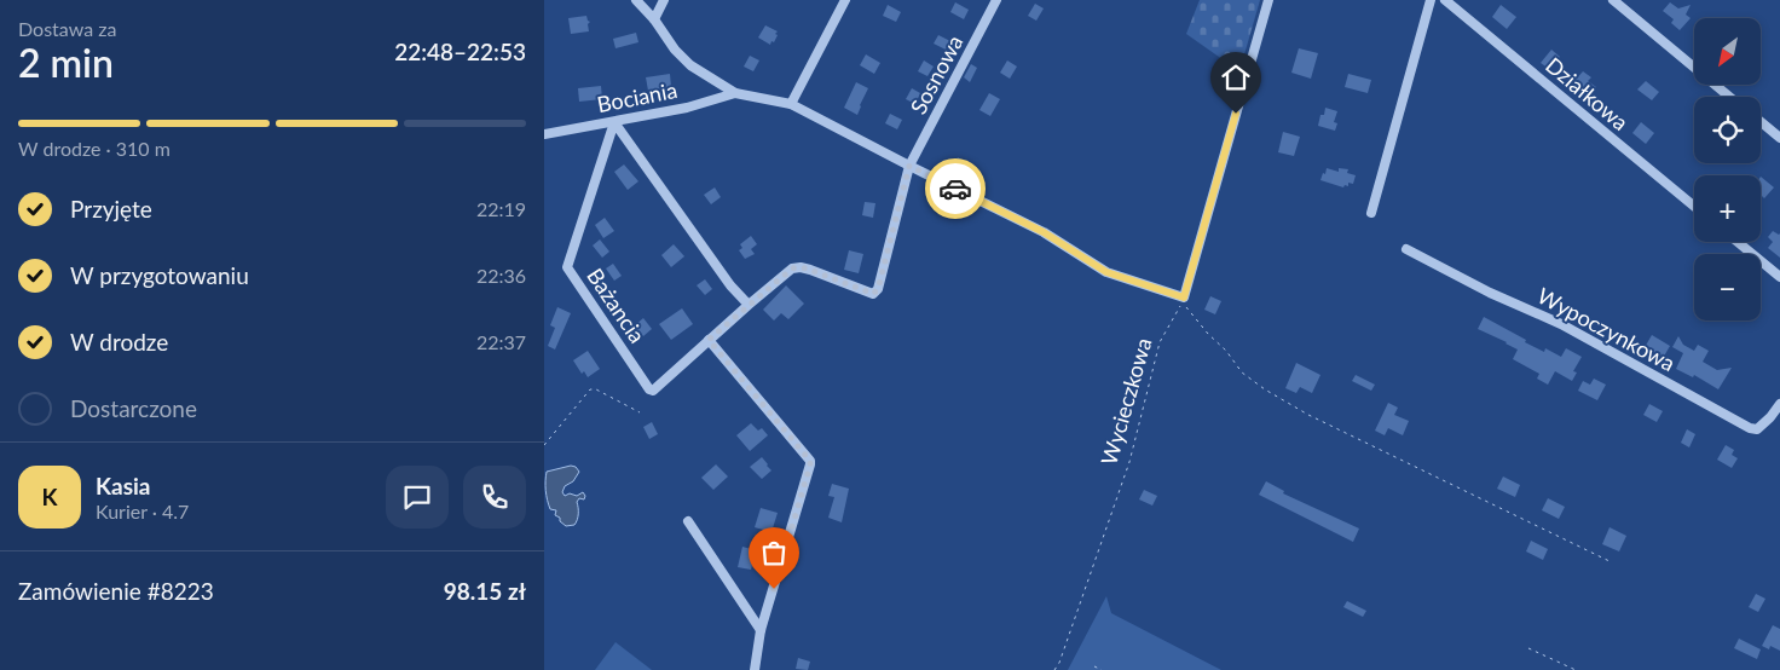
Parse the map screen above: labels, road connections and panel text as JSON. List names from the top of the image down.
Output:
{
  "streets": {
    "street": [
      "Sosnowa",
      "Działkowa",
      "Bociania",
      "Bażancia",
      "Wypoczynkowa"
    ],
    "path": ["Wycieczkowa"]
  },
  "crossings": [
    ["Sosnowa", "Bażancia"],
    ["Bociania", "Bażancia"]
  ],
  "north": "bottom left",
  "page": {
    "heading": ["2 min", "Dostawa za", "22:48–22:53"],
    "panel": [
      "Kasia",
      "Kurier · 4.7",
      "Zamówienie #8223",
      "98.15 zł"
    ],
    "map_buttons": ["+", "−"],
    "bar": "W drodze · 310 m",
    "list": [
      ["Przyjęte", "22:19"],
      ["W przygotowaniu", "22:36"],
      ["W drodze", "22:37"],
      "Dostarczone"
    ],
    "round": "K"
  }
}
